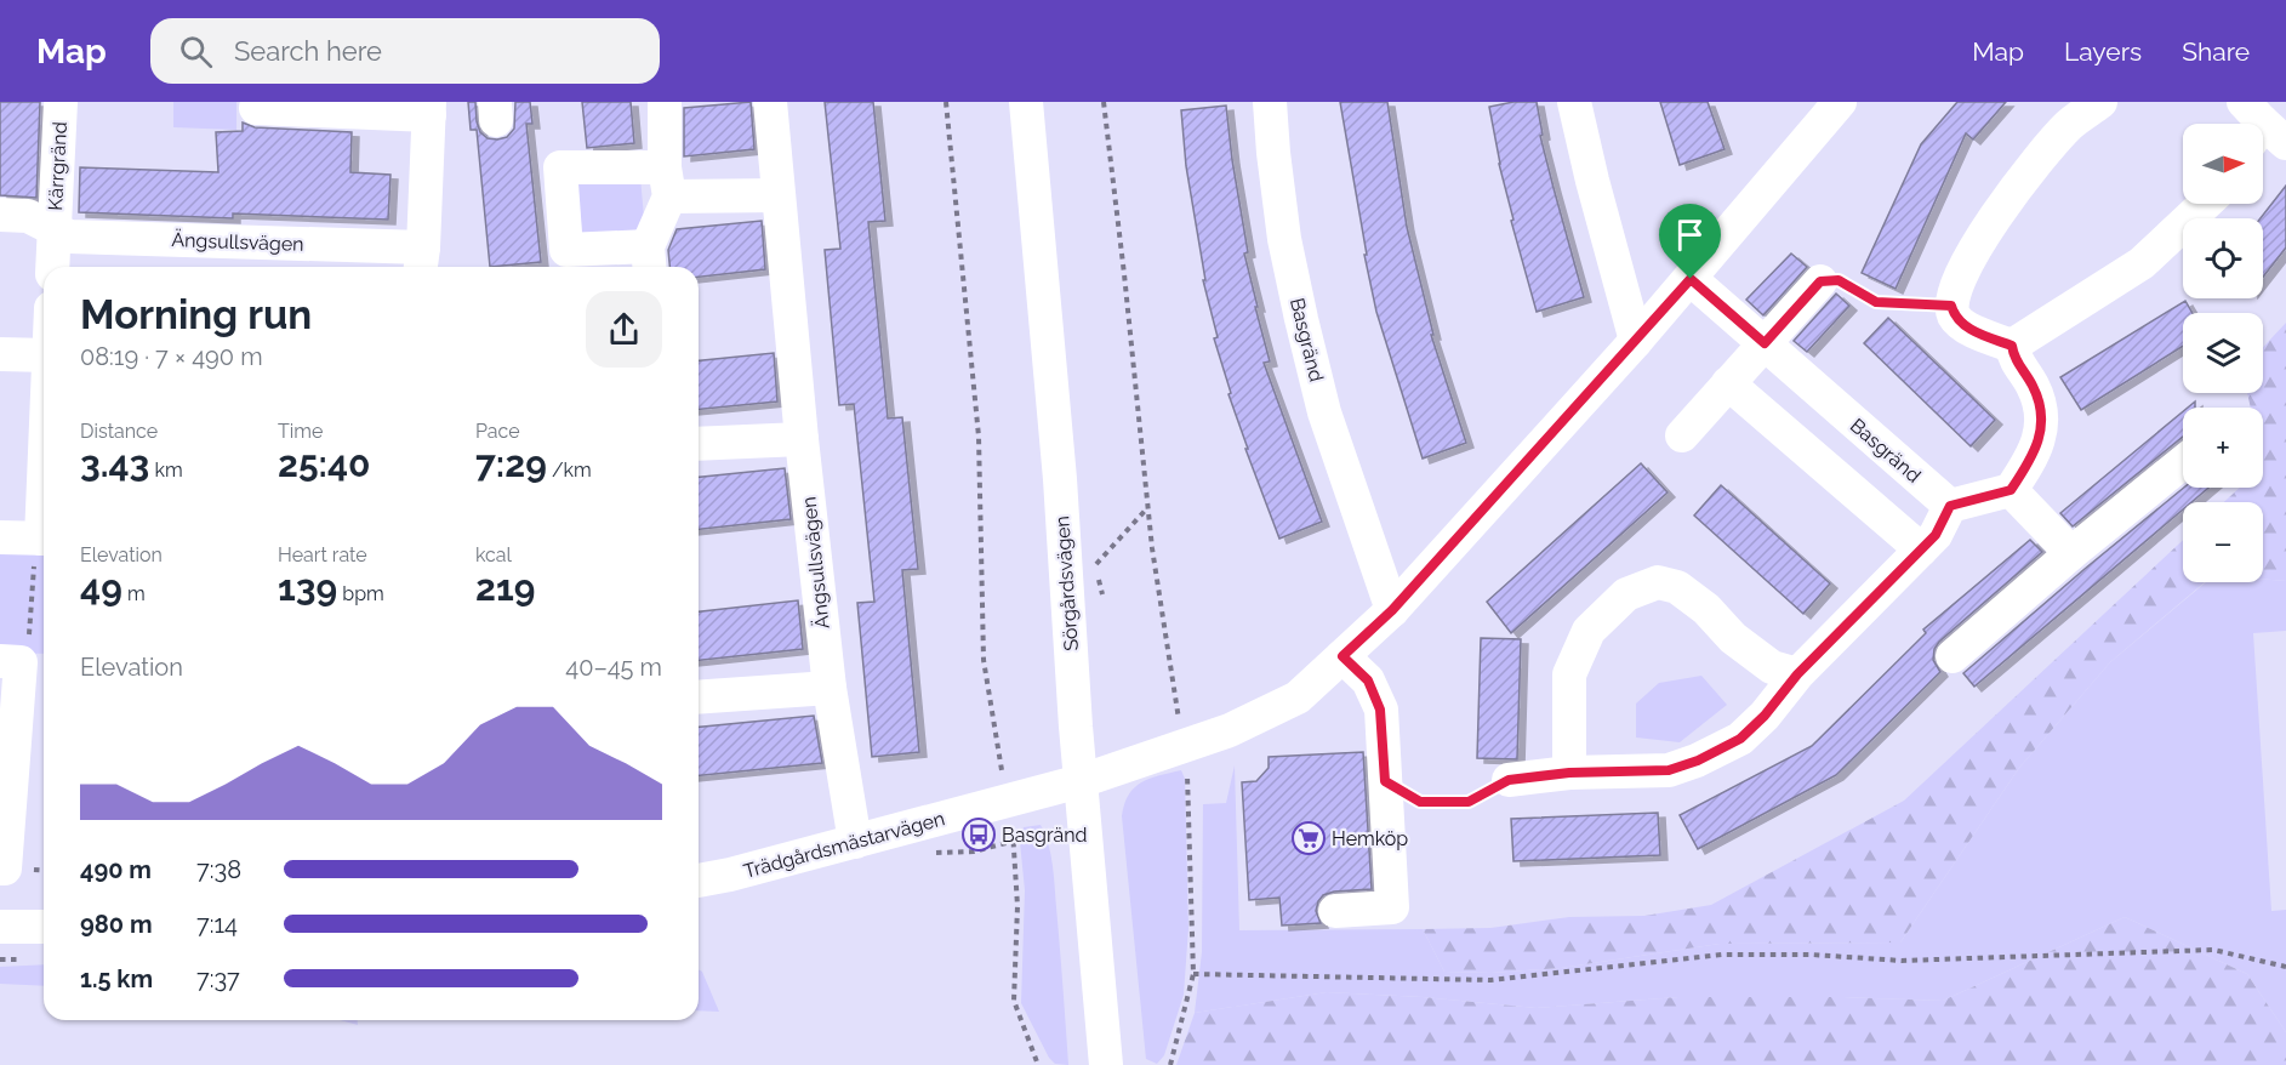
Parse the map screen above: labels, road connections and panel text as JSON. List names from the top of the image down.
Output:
{
  "streets": {
    "street": [
      "Kärrgränd",
      "Ängsullsvägen",
      "Basgränd",
      "Sörgårdsvägen",
      "Trädgårdsmästarvägen"
    ]
  },
  "crossings": [
    ["Kärrgränd", "Ängsullsvägen"],
    ["Ängsullsvägen", "Trädgårdsmästarvägen"],
    ["Sörgårdsvägen", "Trädgårdsmästarvägen"]
  ],
  "places": {
    "bus stop": ["Basgränd"],
    "supermarket": ["Hemköp"]
  },
  "north": "right",
  "page": {
    "header": "Map",
    "search": "Search here",
    "nav": ["Map", "Layers", "Share"],
    "map_buttons": ["+", "−"],
    "heading": ["Morning run", "08:19 · 7 × 490 m"],
    "stats": [
      ["Distance", "3.43 km"],
      ["Time", "25:40"],
      ["Pace", "7:29 /km"],
      ["Elevation", "49 m"],
      ["Heart rate", "139 bpm"],
      ["kcal", "219"]
    ],
    "chart": ["Elevation", "40–45 m"],
    "list": [
      {
        "name": "490 m",
        "note": "7:38"
      },
      {
        "name": "980 m",
        "note": "7:14"
      },
      {
        "name": "1.5 km",
        "note": "7:37"
      }
    ]
  }
}
